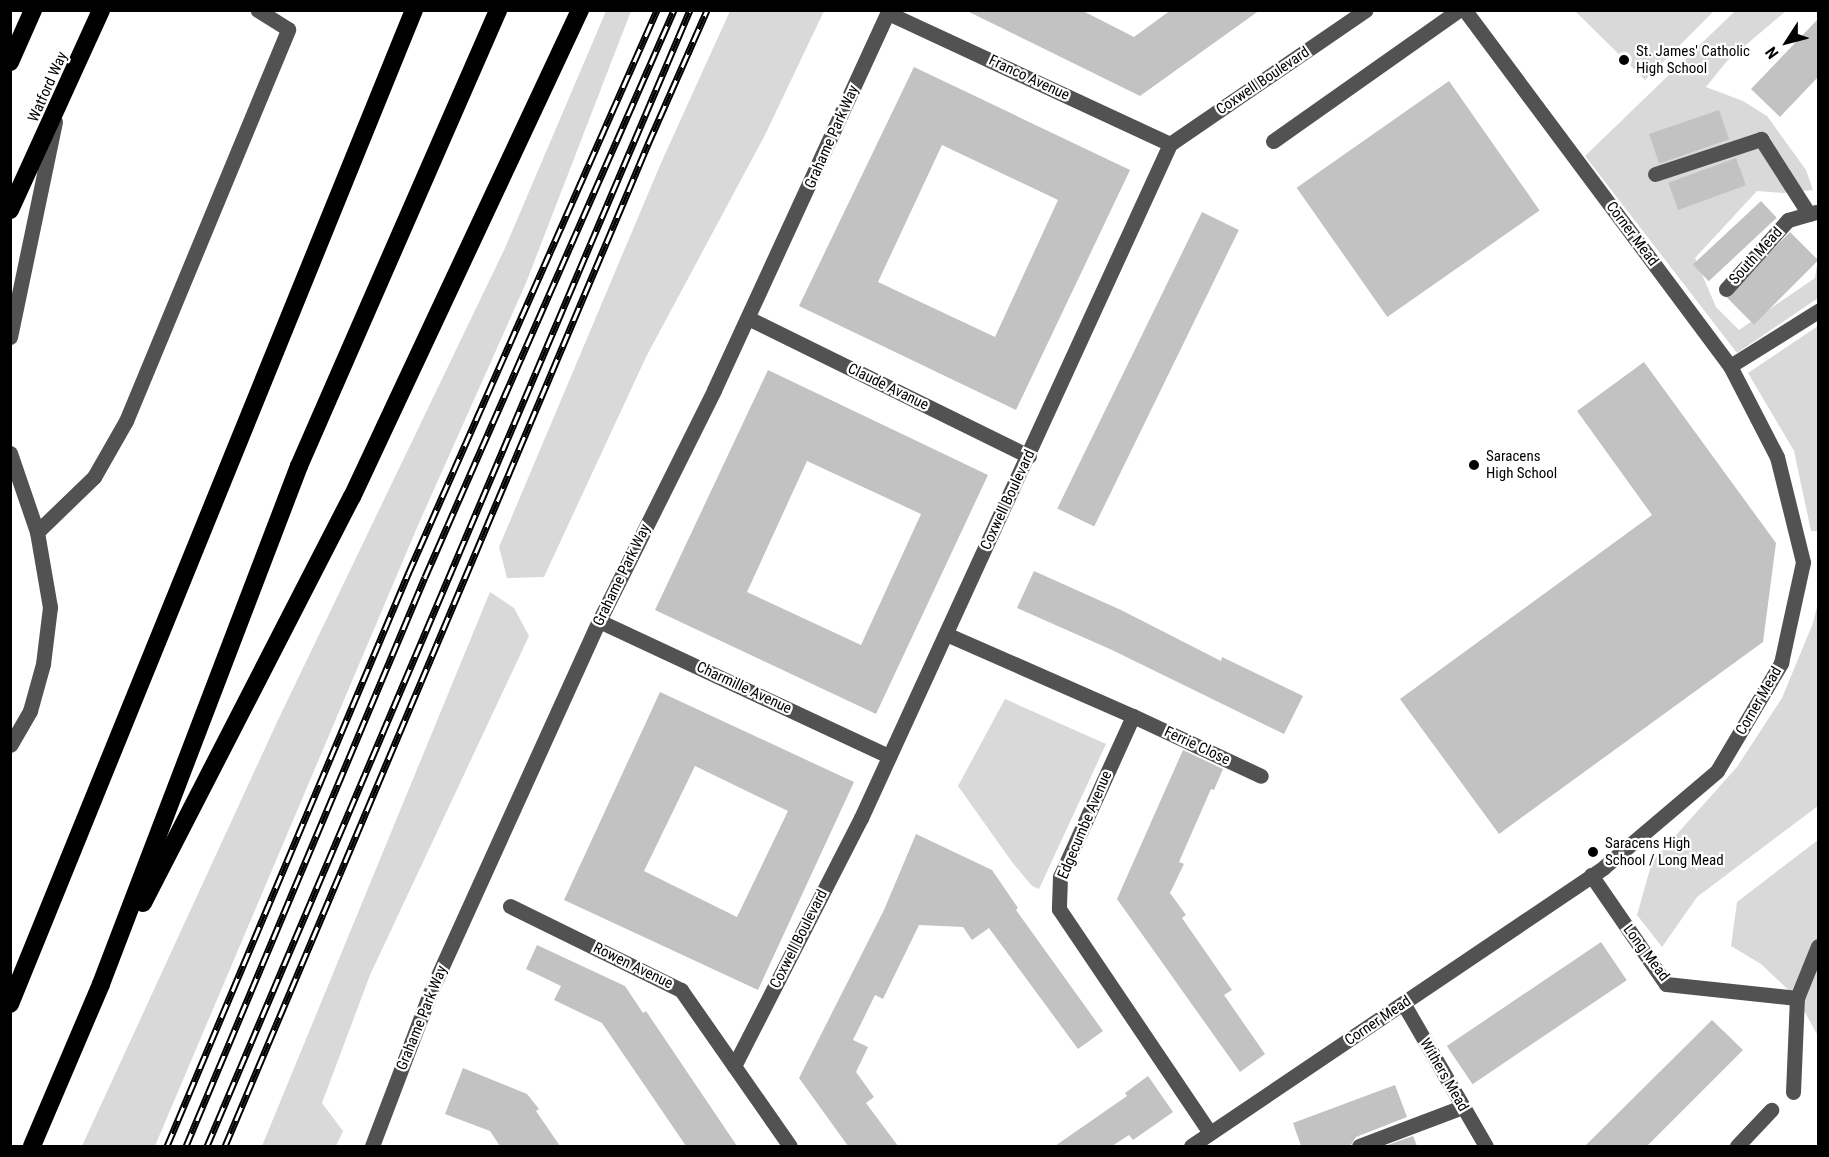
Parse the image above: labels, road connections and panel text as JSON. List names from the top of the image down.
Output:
{
  "streets": {
    "highway": ["Watford Way"],
    "street": [
      "Franco Avenue",
      "Coxwell Boulevard",
      "Grahame Park Way",
      "Corner Mead",
      "South Mead",
      "Claude Avanue",
      "Charmille Avenue",
      "Ferrie Close",
      "Edgecumbe Avenue",
      "Long Mead",
      "Rowen Avenue",
      "Withers Mead"
    ]
  },
  "crossings": [
    ["Franco Avenue", "Coxwell Boulevard"],
    ["Franco Avenue", "Grahame Park Way"],
    ["Coxwell Boulevard", "Claude Avanue"],
    ["Coxwell Boulevard", "Charmille Avenue"],
    ["Coxwell Boulevard", "Rowen Avenue"],
    ["Grahame Park Way", "Claude Avanue"],
    ["Grahame Park Way", "Charmille Avenue"],
    ["Corner Mead", "Edgecumbe Avenue"],
    ["Corner Mead", "Long Mead"],
    ["Corner Mead", "Withers Mead"],
    ["Ferrie Close", "Edgecumbe Avenue"]
  ],
  "places": ["St. James' Catholic High School", "Saracens High School", "Saracens High School / Long Mead"],
  "north": "bottom left"
}
